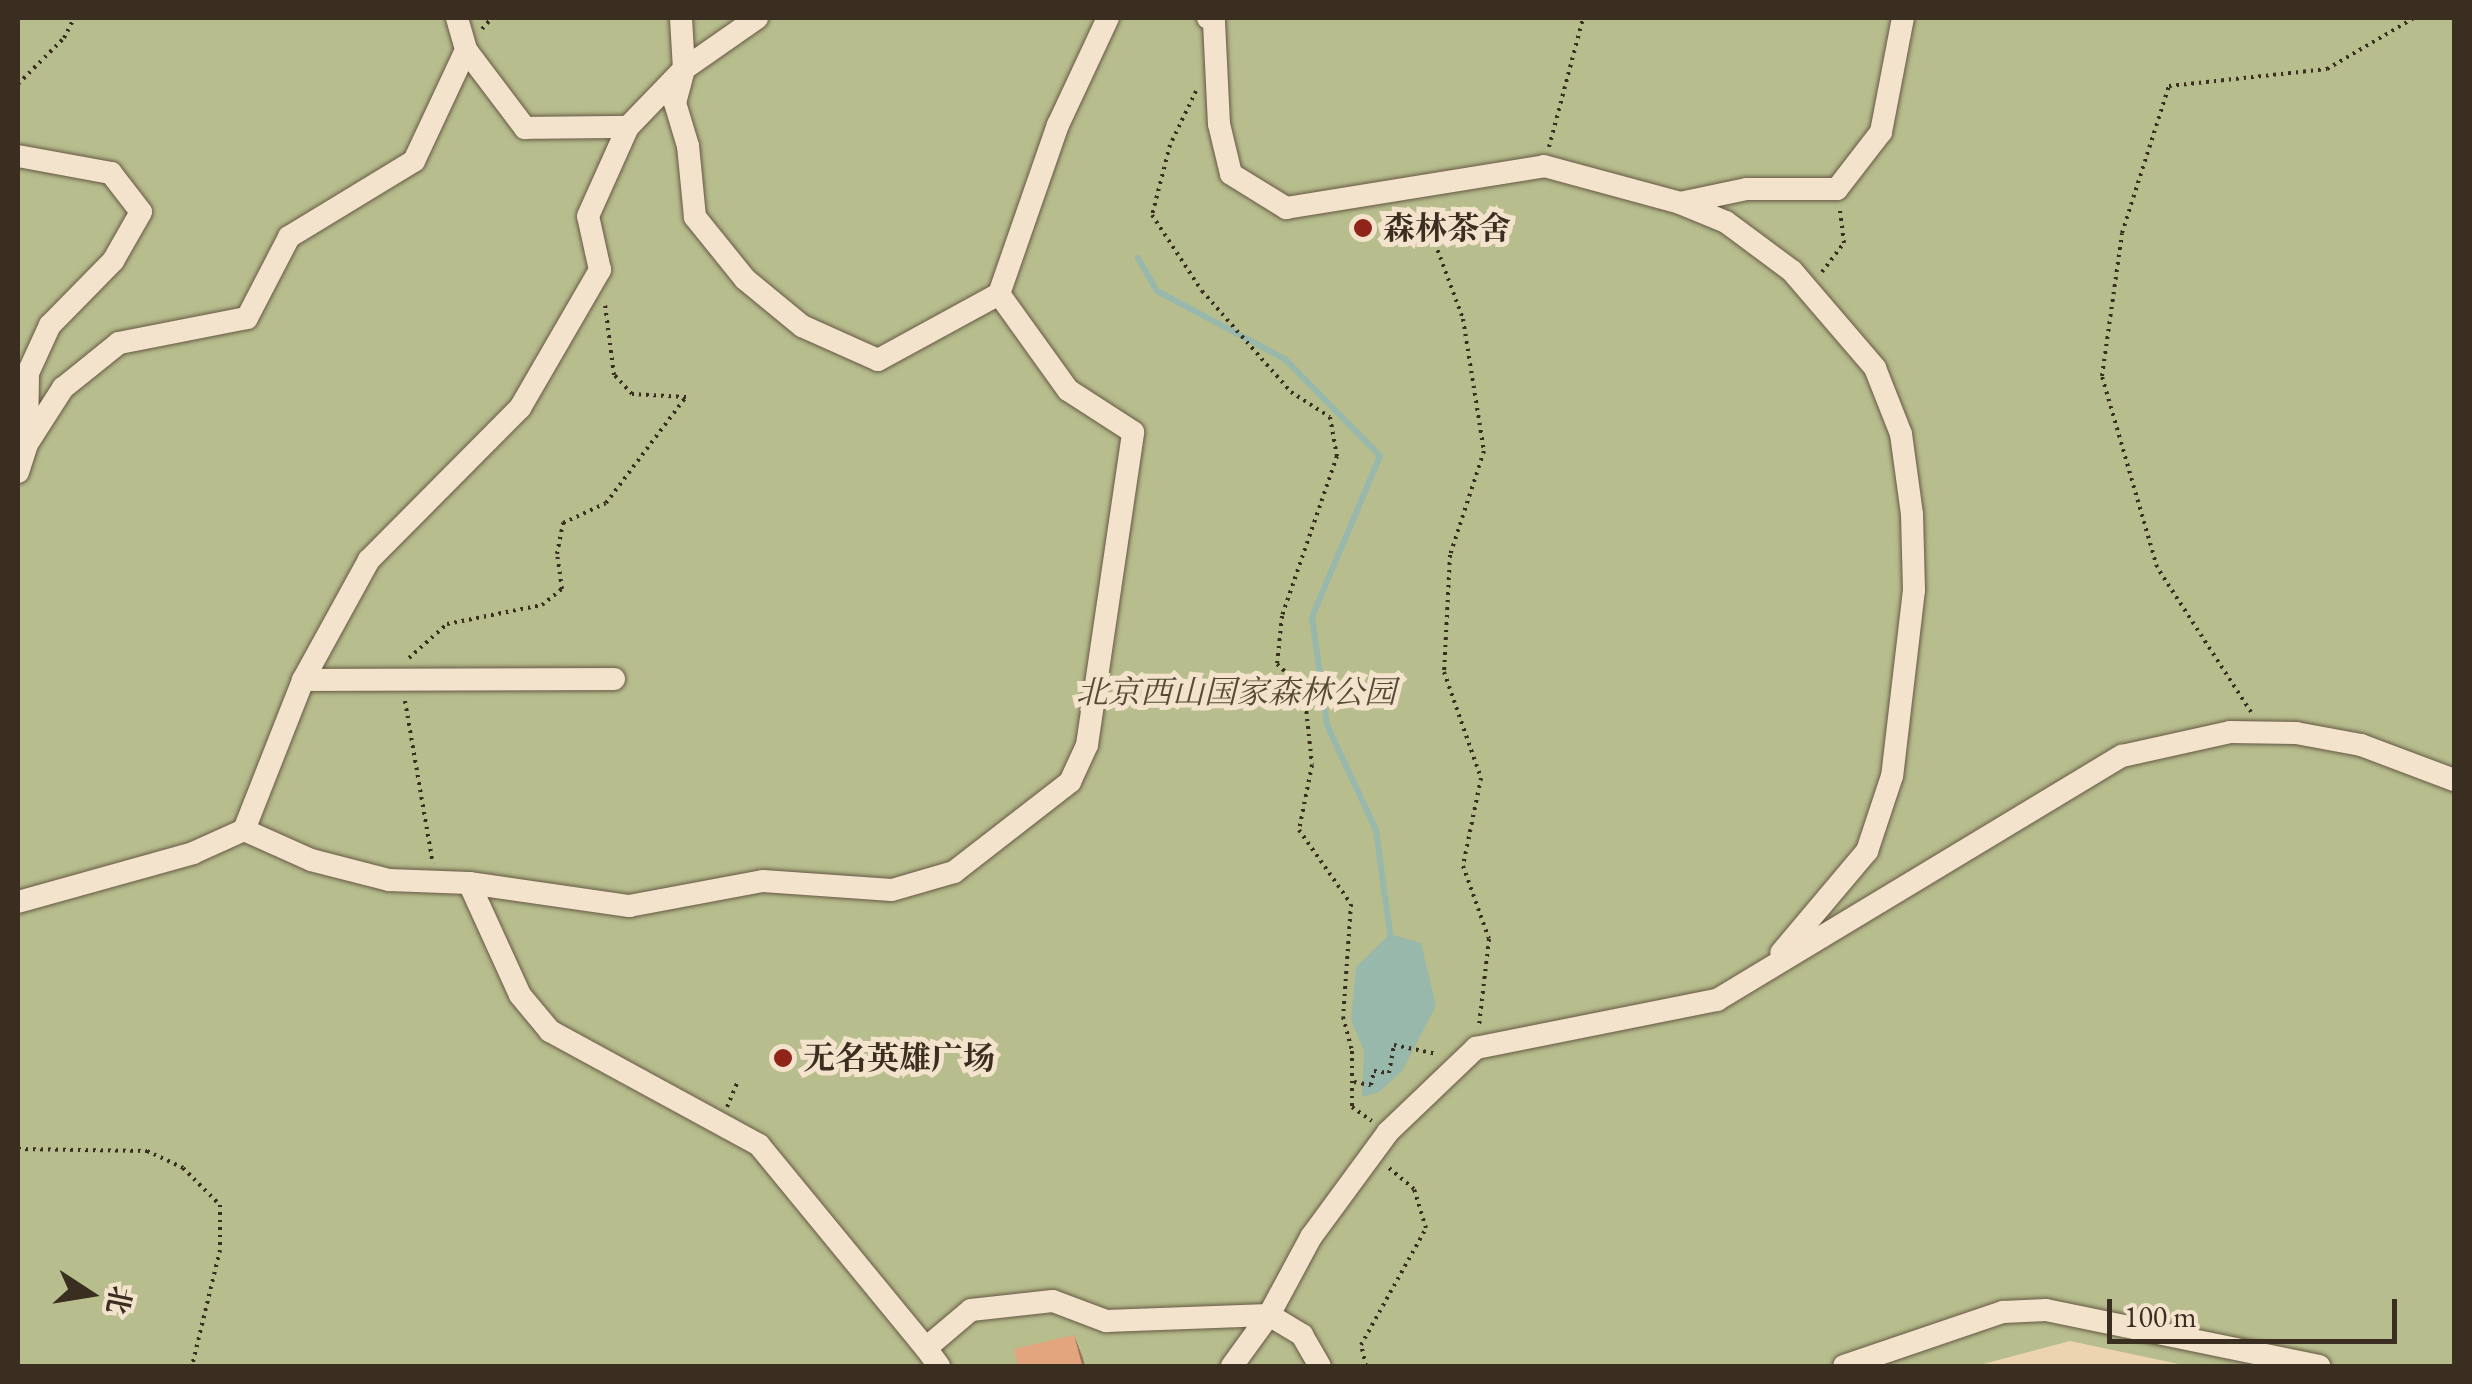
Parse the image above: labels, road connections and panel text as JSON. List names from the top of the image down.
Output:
{
  "parks": ["北京西山国家森林公园"],
  "places": ["森林茶舍", "无名英雄广场"],
  "scale_bar": "100 m",
  "north": "right"
}
